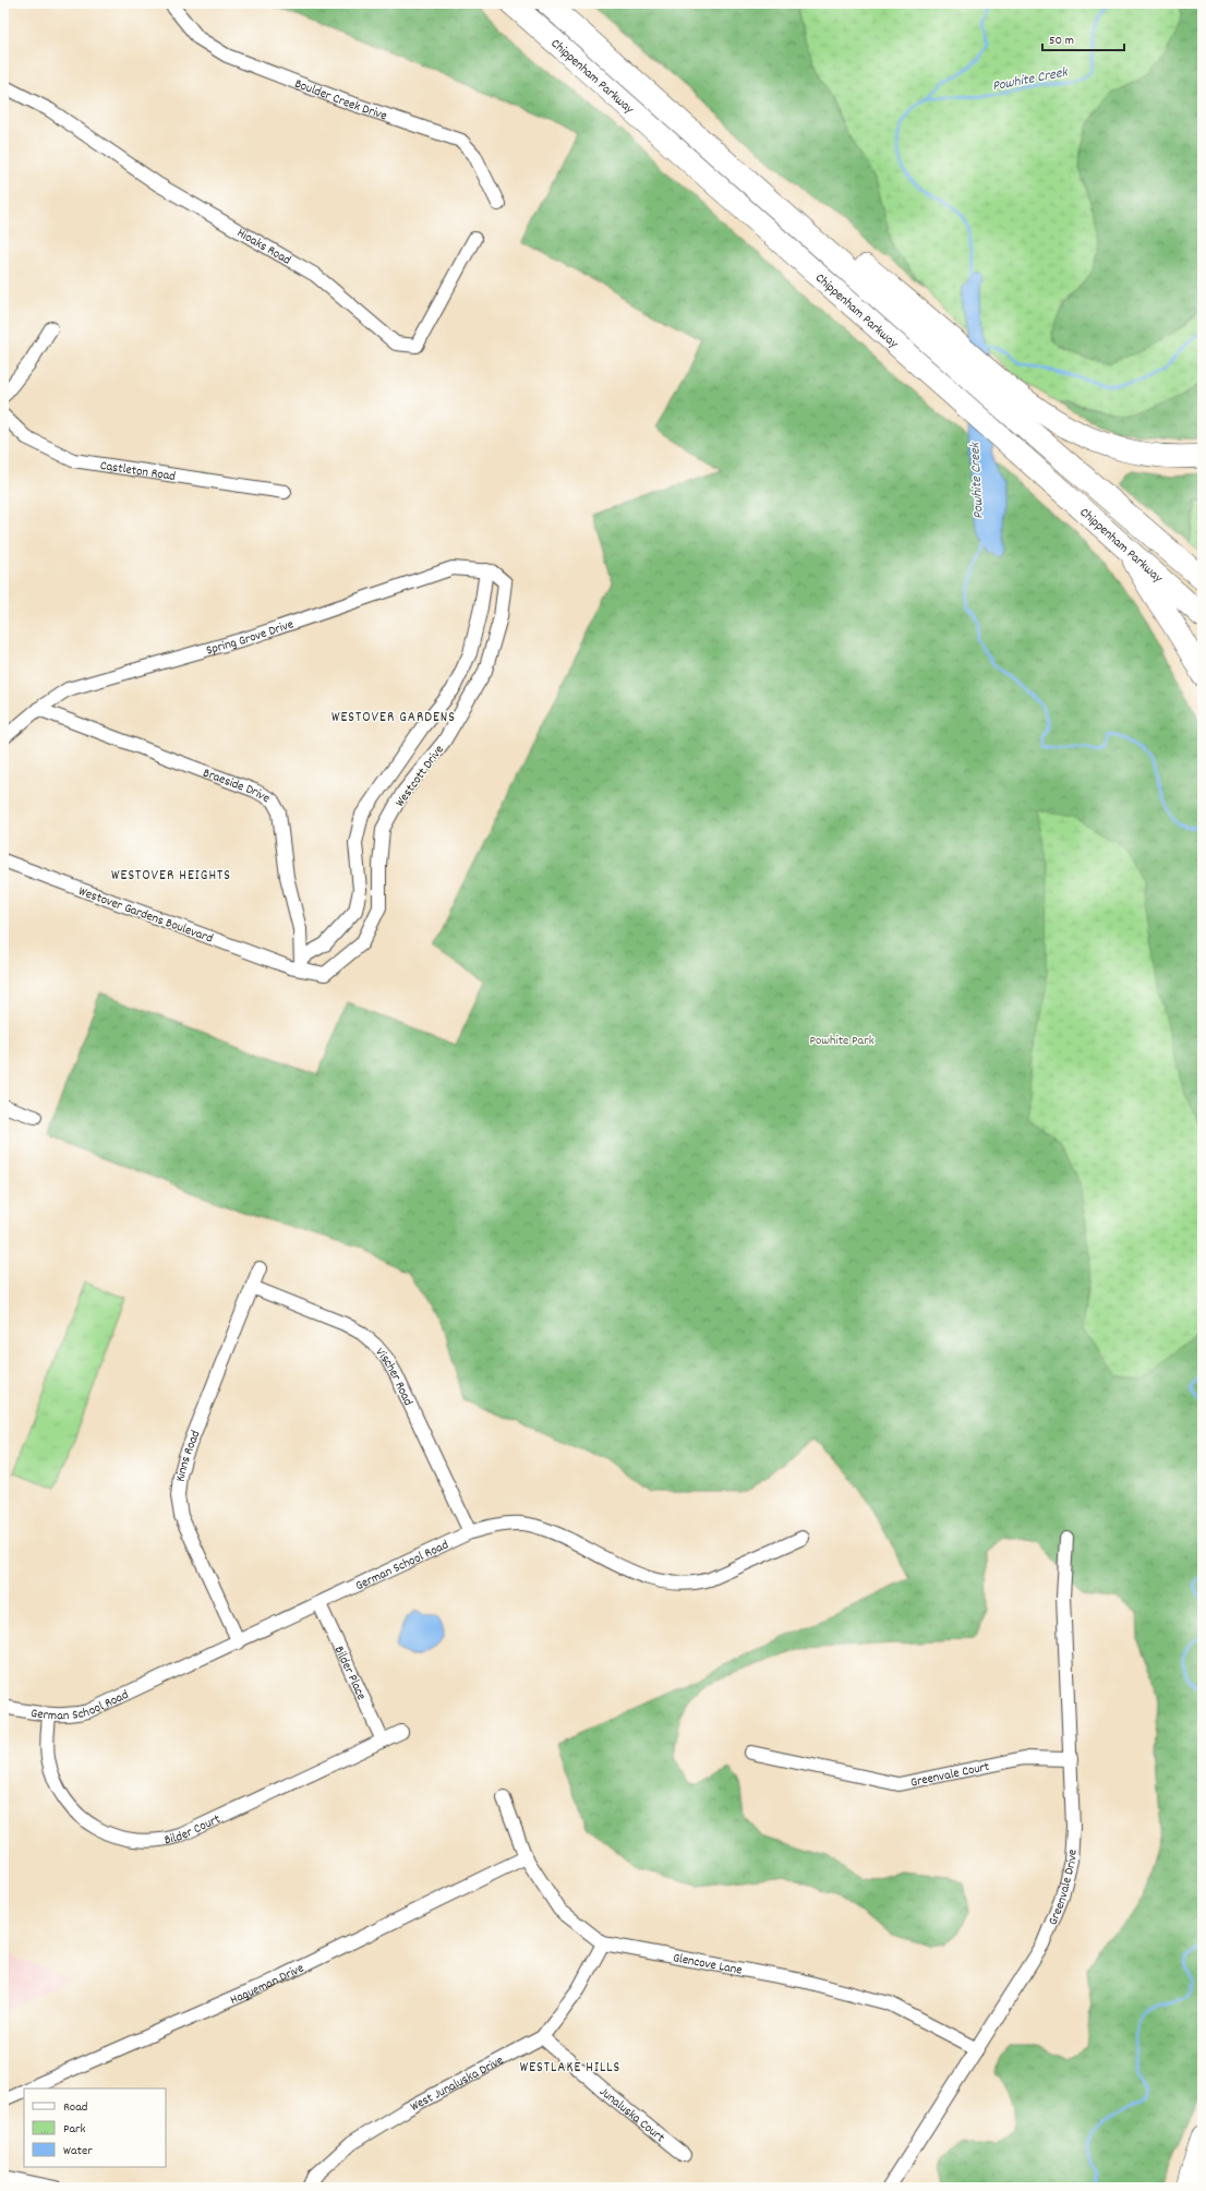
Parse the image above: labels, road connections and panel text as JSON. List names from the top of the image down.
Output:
{
  "streets": {
    "highway": ["Chippenham Parkway"],
    "street": [
      "Boulder Creek Drive",
      "Hioaks Road",
      "Castleton Road",
      "Spring Grove Drive",
      "Westcott Drive",
      "Braeside Drive",
      "Westover Gardens Boulevard",
      "Vischer Road",
      "Kinns Road",
      "German School Road",
      "Bilder Place",
      "Greenvale Court",
      "Bilder Court",
      "Greenvale Drive",
      "Glencove Lane",
      "Hagueman Drive",
      "West Junaluska Drive",
      "Junaluska Court"
    ]
  },
  "crossings": [
    ["Spring Grove Drive", "Westcott Drive"],
    ["Spring Grove Drive", "Braeside Drive"],
    ["Westcott Drive", "Braeside Drive"],
    ["Westcott Drive", "Westover Gardens Boulevard"],
    ["Braeside Drive", "Westover Gardens Boulevard"],
    ["Vischer Road", "Kinns Road"],
    ["Vischer Road", "German School Road"],
    ["Kinns Road", "German School Road"],
    ["German School Road", "Bilder Place"],
    ["German School Road", "Bilder Court"],
    ["Bilder Place", "Bilder Court"],
    ["Greenvale Court", "Greenvale Drive"],
    ["Greenvale Drive", "Glencove Lane"],
    ["Glencove Lane", "Hagueman Drive"],
    ["Glencove Lane", "West Junaluska Drive"],
    ["West Junaluska Drive", "Junaluska Court"]
  ],
  "districts": ["WESTOVER GARDENS", "WESTOVER HEIGHTS", "WESTLAKE HILLS"],
  "water": ["Powhite Creek"],
  "parks": ["Powhite Park"],
  "legend": ["Road", "Park", "Water"],
  "scale_bar": "50 m"
}
